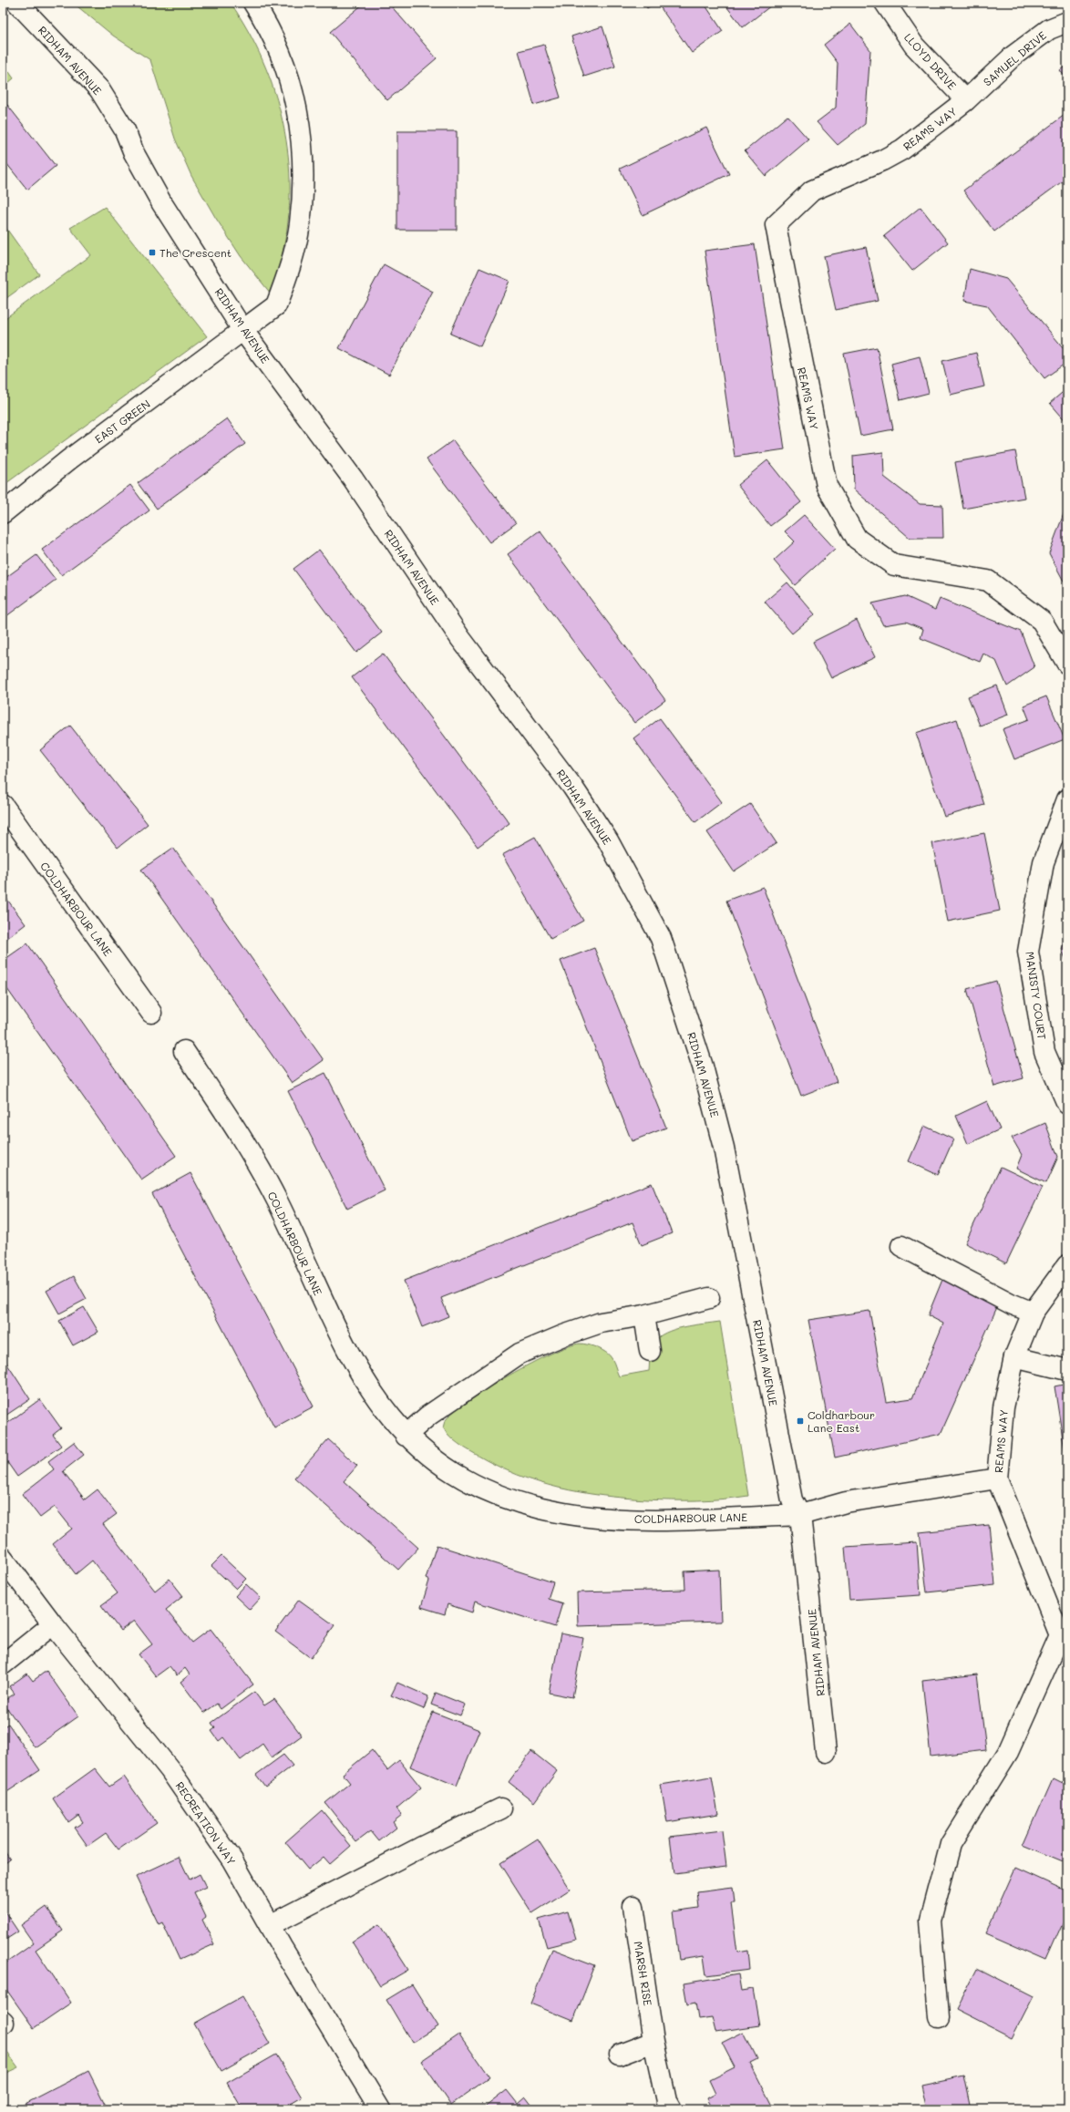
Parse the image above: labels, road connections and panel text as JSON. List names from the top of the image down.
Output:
{
  "streets": {
    "street": [
      "SAMUEL DRIVE",
      "RIDHAM AVENUE",
      "LLOYD DRIVE",
      "REAMS WAY",
      "EAST GREEN",
      "COLDHARBOUR LANE",
      "MANISTY COURT",
      "RECREATION WAY",
      "MARSH RISE"
    ]
  },
  "crossings": [
    ["SAMUEL DRIVE", "LLOYD DRIVE"],
    ["SAMUEL DRIVE", "REAMS WAY"],
    ["RIDHAM AVENUE", "EAST GREEN"],
    ["RIDHAM AVENUE", "COLDHARBOUR LANE"],
    ["LLOYD DRIVE", "REAMS WAY"],
    ["REAMS WAY", "COLDHARBOUR LANE"]
  ],
  "places": {
    "transit": ["The Crescent", "Coldharbour Lane East"]
  }
}
